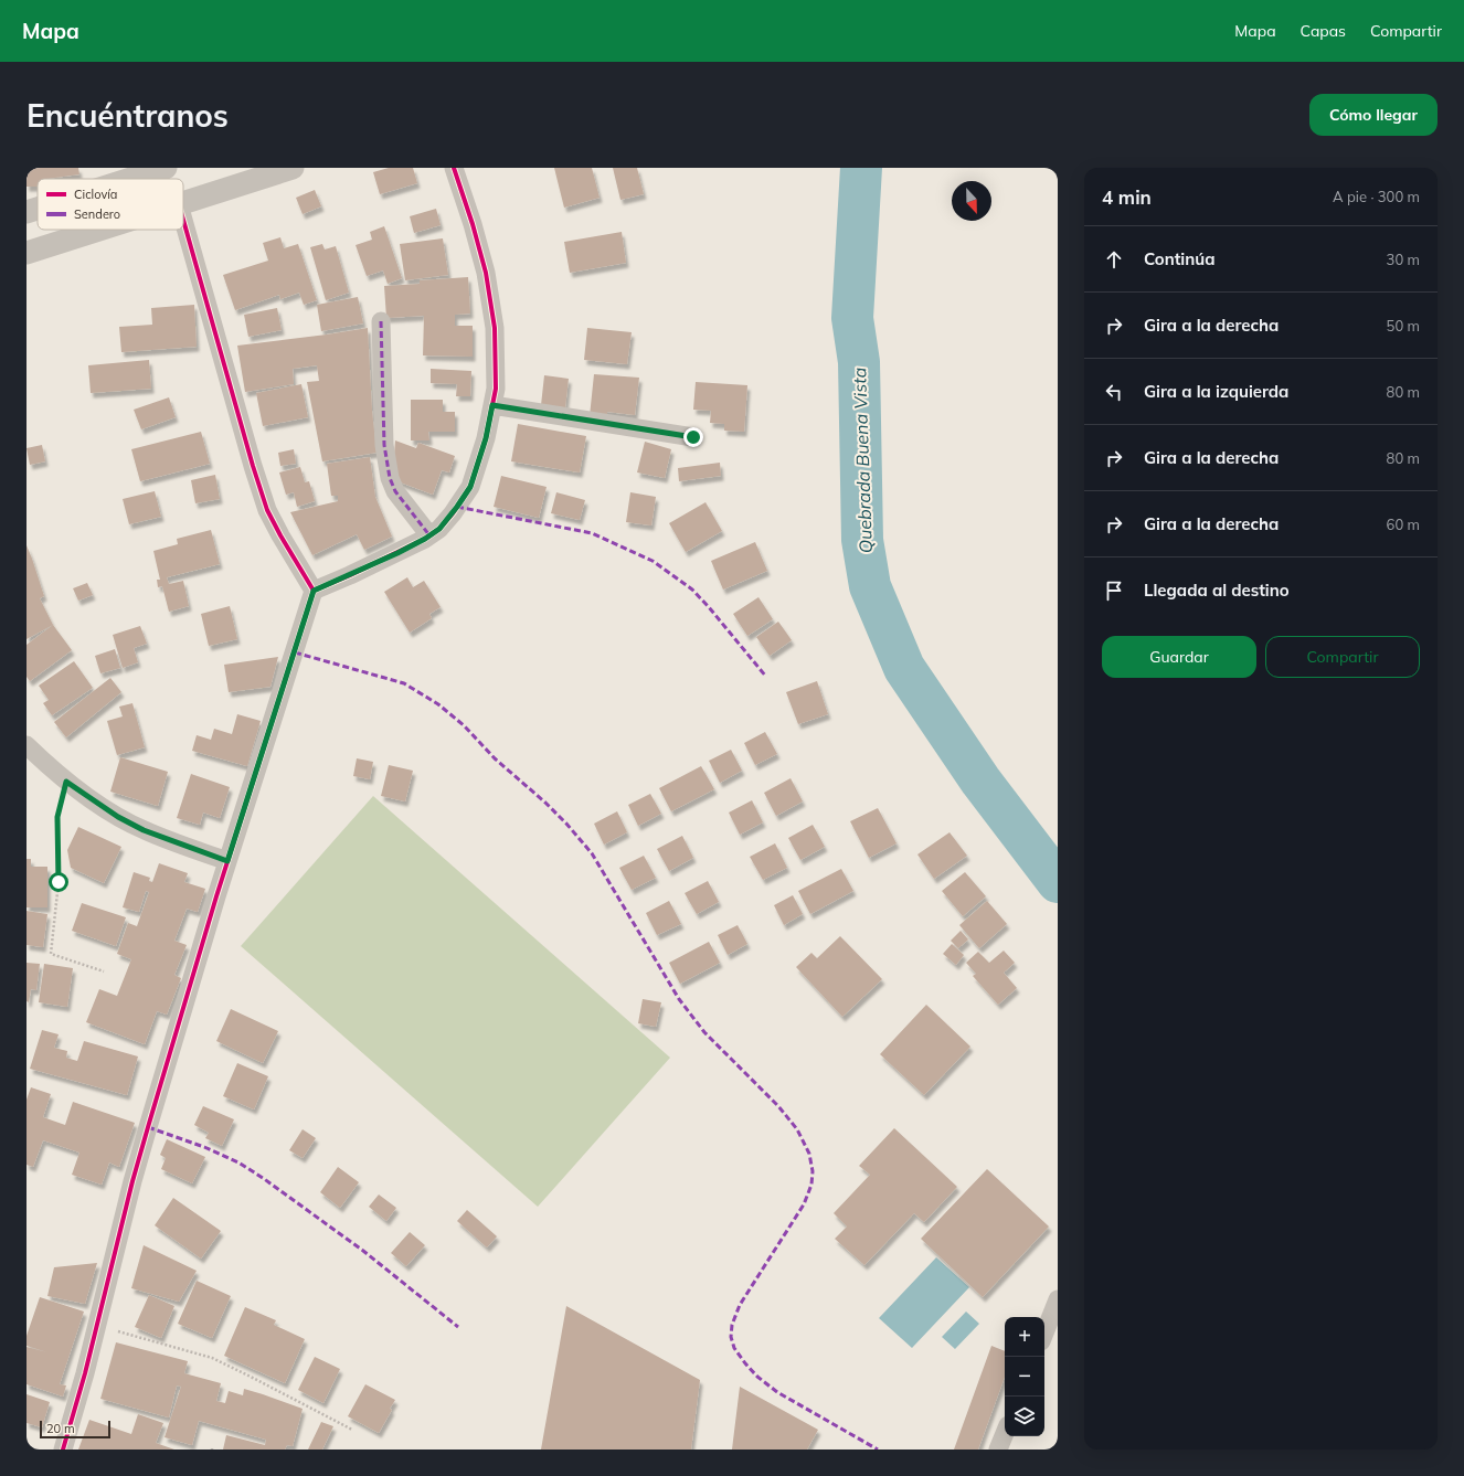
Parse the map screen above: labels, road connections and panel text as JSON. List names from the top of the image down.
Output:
{
  "water": ["Quebrada Buena Vista"],
  "legend": ["Ciclovía", "Sendero"],
  "scale_bar": "20 m",
  "north": "bottom",
  "page": {
    "header": "Mapa",
    "nav": ["Mapa", "Capas", "Compartir"],
    "buttons": [
      "Cómo llegar",
      ["Guardar", "Compartir"]
    ],
    "title": "Encuéntranos",
    "heading": ["4 min", "A pie · 300 m"],
    "list": [
      ["Continúa", "30 m"],
      ["Gira a la derecha", "50 m"],
      ["Gira a la izquierda", "80 m"],
      ["Gira a la derecha", "80 m"],
      ["Gira a la derecha", "60 m"],
      "Llegada al destino"
    ],
    "map_buttons": ["+", "−"],
    "scale": "20 m"
  }
}
